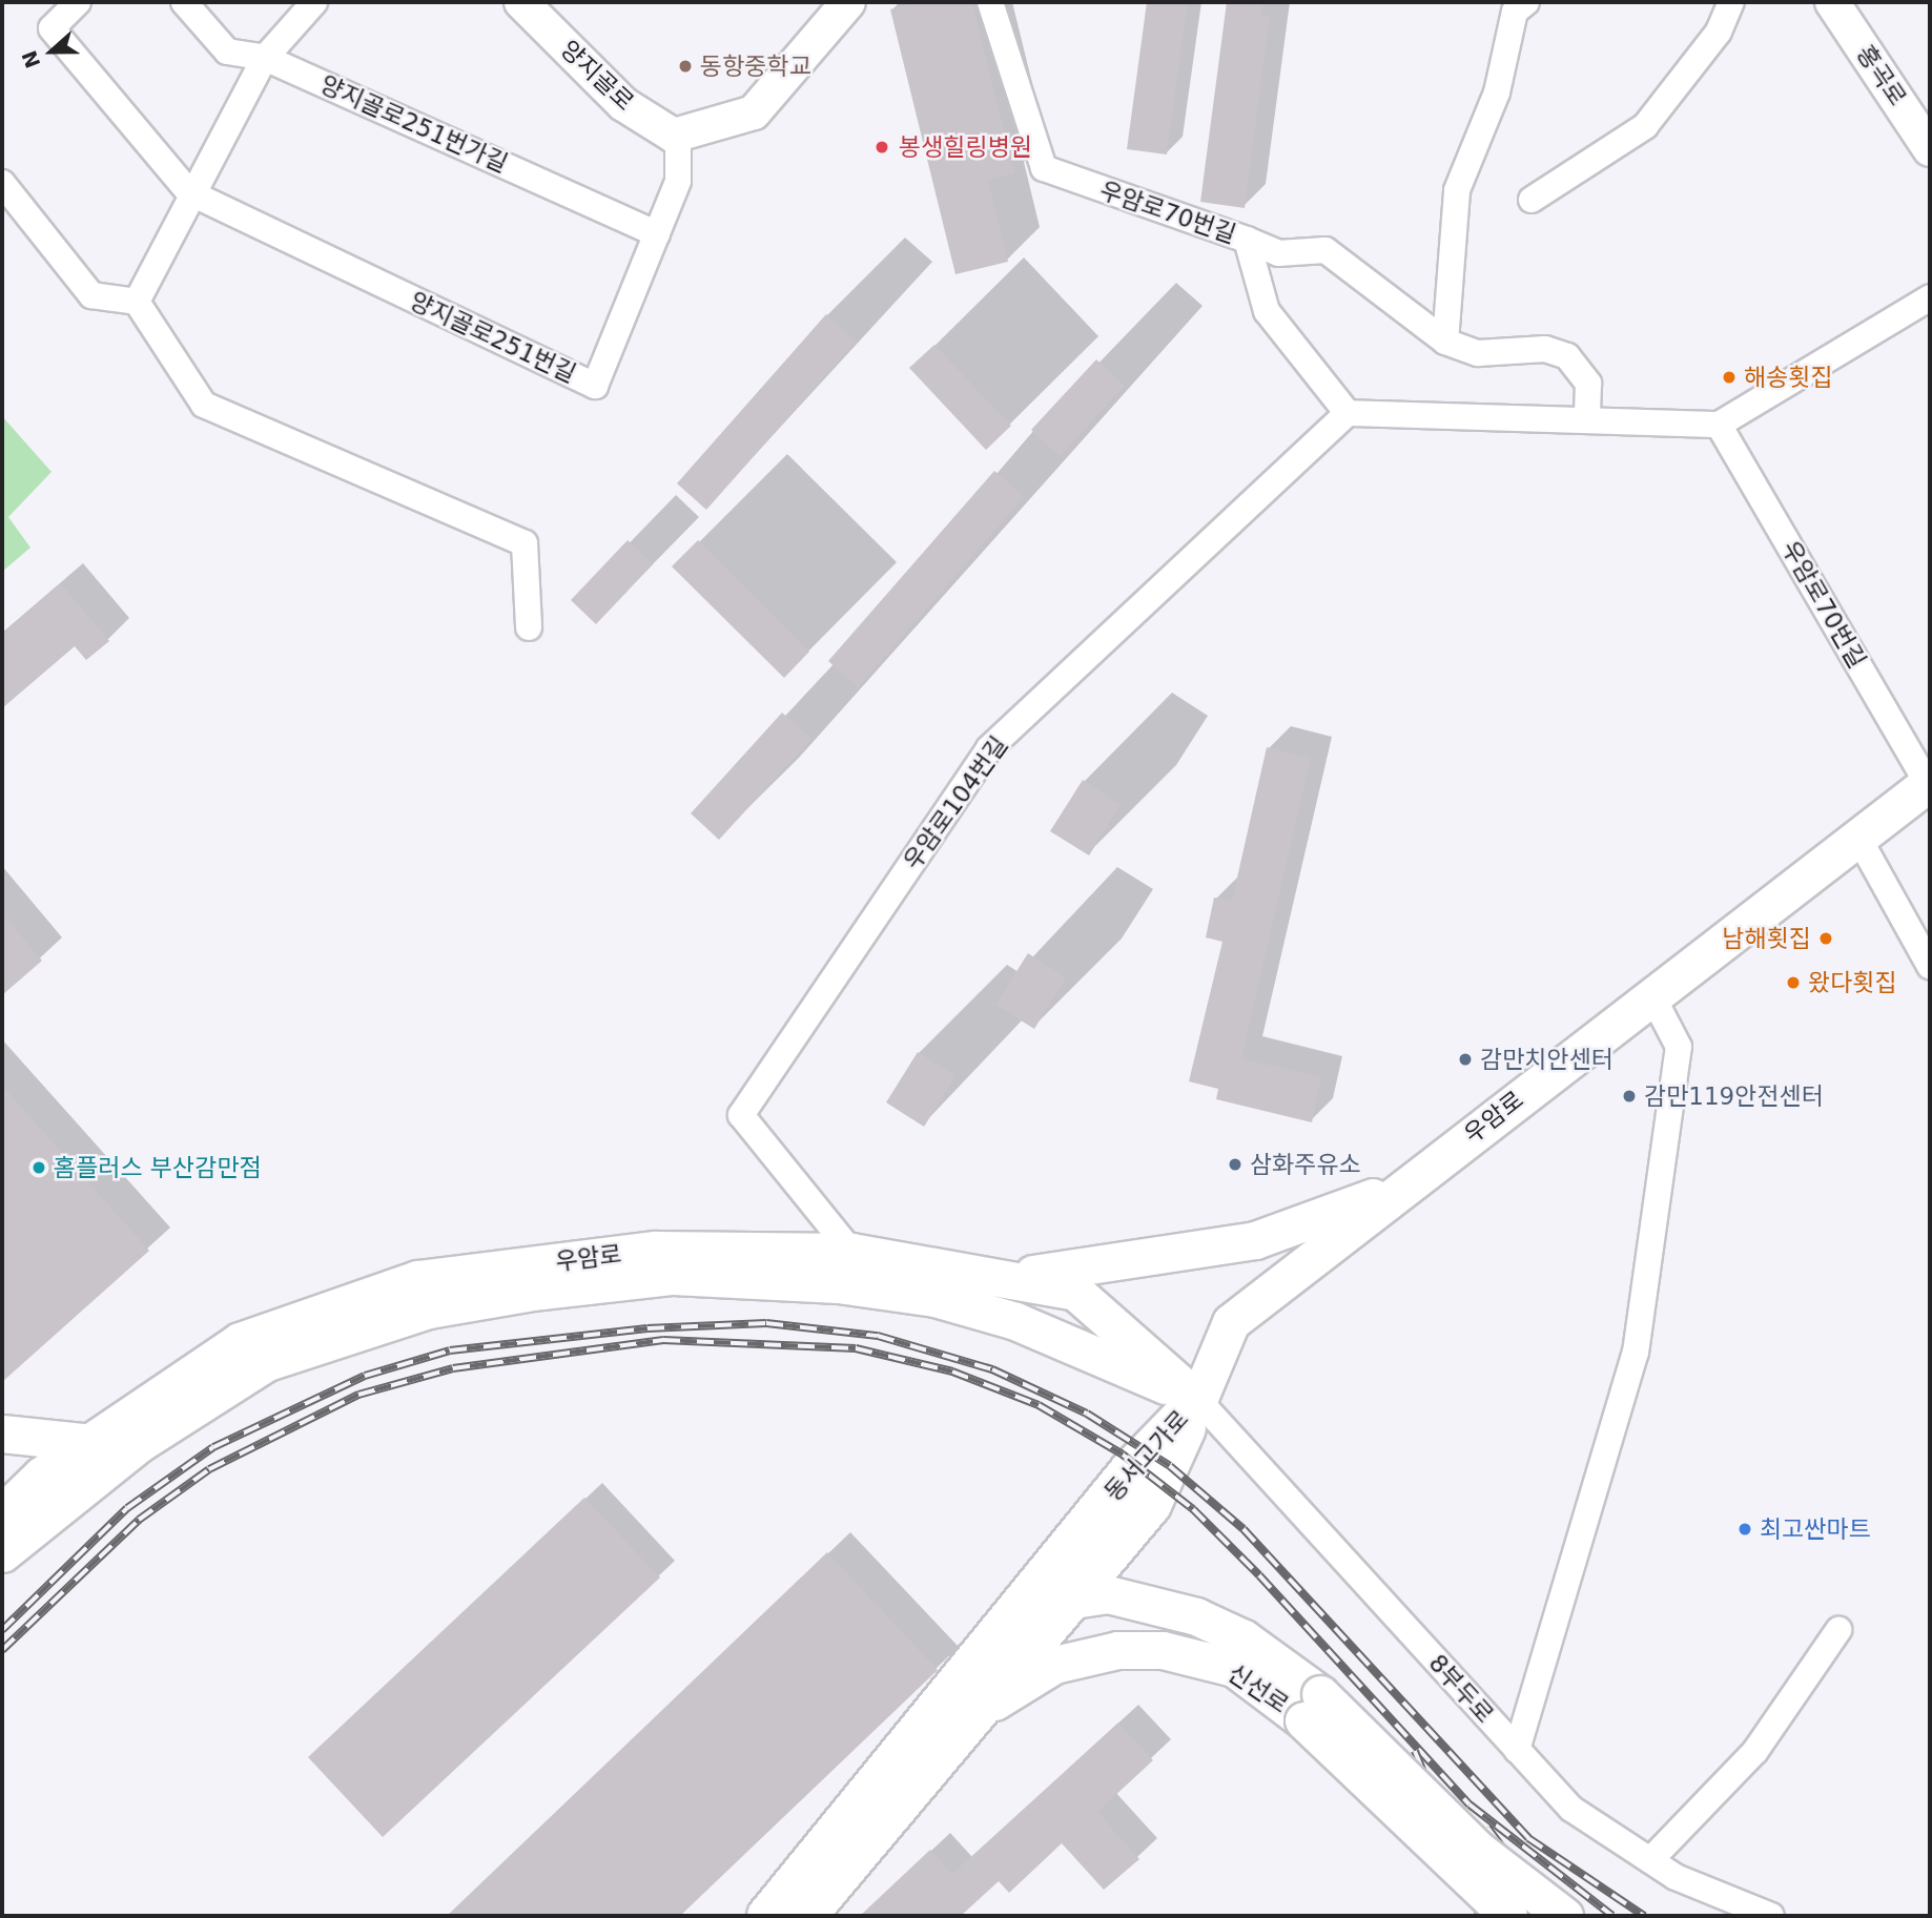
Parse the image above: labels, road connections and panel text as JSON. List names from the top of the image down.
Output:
{
  "streets": {
    "main road": ["우암로", "동서고가로", "신선로"],
    "street": [
      "양지골로",
      "홍곡로",
      "양지골로251번가길",
      "우암로70번길",
      "양지골로251번길",
      "우암로104번길",
      "8부두로"
    ]
  },
  "crossings": [
    ["양지골로", "양지골로251번길"],
    ["양지골로251번가길", "양지골로251번길"],
    ["우암로70번길", "우암로104번길"],
    ["우암로70번길", "우암로"],
    ["우암로104번길", "우암로"],
    ["우암로", "동서고가로"],
    ["우암로", "8부두로"],
    ["동서고가로", "신선로"],
    ["동서고가로", "8부두로"]
  ],
  "places": [
    "동항중학교",
    "봉생힐링병원",
    "해송횟집",
    "남해횟집",
    "왔다횟집",
    "감만치안센터",
    "감만119안전센터",
    "삼화주유소",
    "홈플러스 부산감만점",
    "최고싼마트"
  ],
  "north": "left"
}
